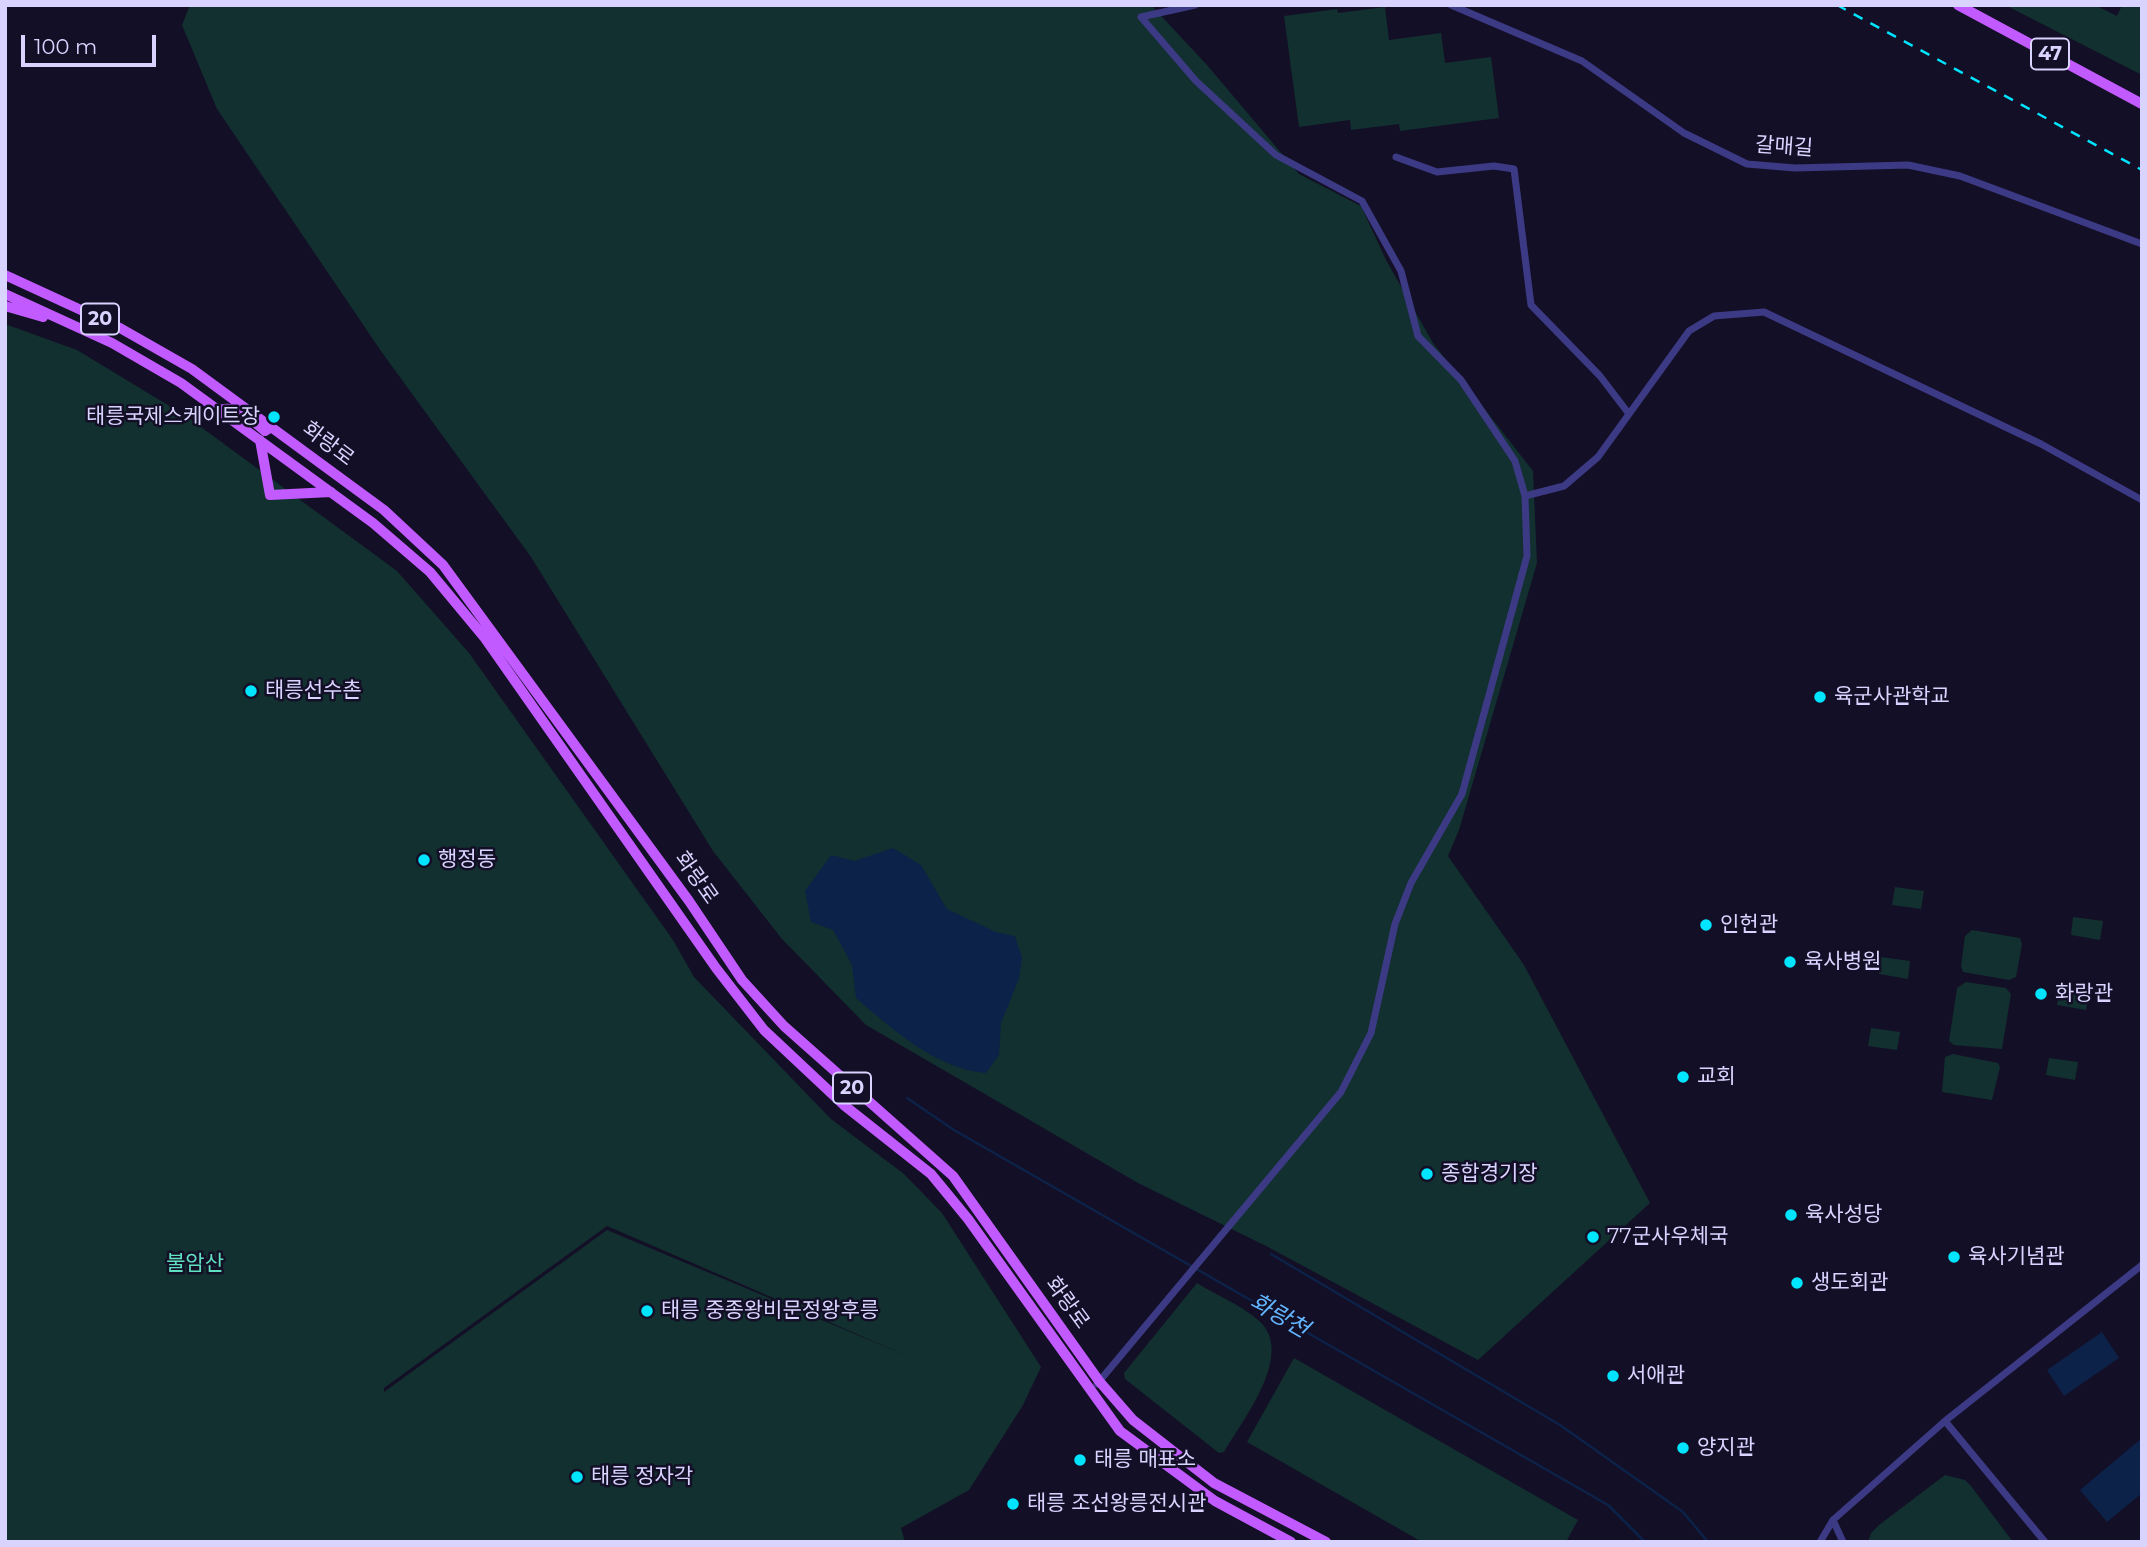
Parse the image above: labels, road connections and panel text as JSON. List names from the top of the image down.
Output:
{
  "streets": {
    "main road": ["47", "20", "화랑로"],
    "street": ["갈매길"]
  },
  "water": ["화랑천"],
  "parks": ["불암산"],
  "places": [
    "태릉국제스케이트장",
    "태릉선수촌",
    "육군사관학교",
    "행정동",
    "인헌관",
    "육사병원",
    "화랑관",
    "교회",
    "종합경기장",
    "육사성당",
    "77군사우체국",
    "육사기념관",
    "생도회관",
    "태릉 중종왕비문정왕후릉",
    "서애관",
    "양지관",
    "태릉 매표소",
    "태릉 정자각",
    "태릉 조선왕릉전시관"
  ],
  "scale_bar": "100 m"
}
